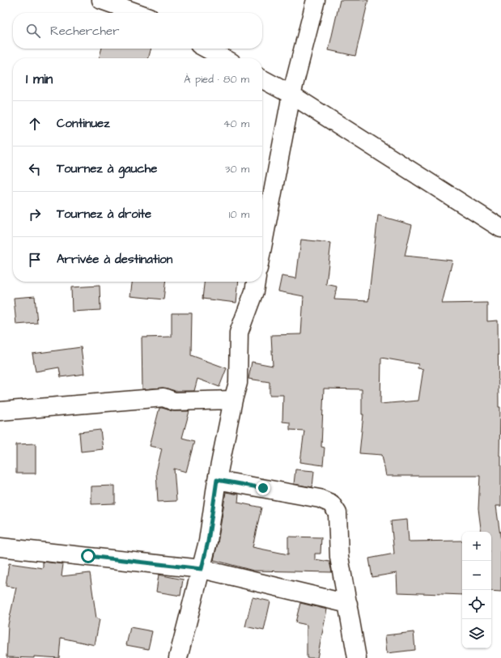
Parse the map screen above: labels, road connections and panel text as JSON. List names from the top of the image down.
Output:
{
  "page": {
    "search": "Rechercher",
    "heading": ["1 min", "À pied · 80 m"],
    "list": [
      ["Continuez", "40 m"],
      ["Tournez à gauche", "30 m"],
      ["Tournez à droite", "10 m"],
      "Arrivée à destination"
    ],
    "map_buttons": ["+", "−"]
  }
}
